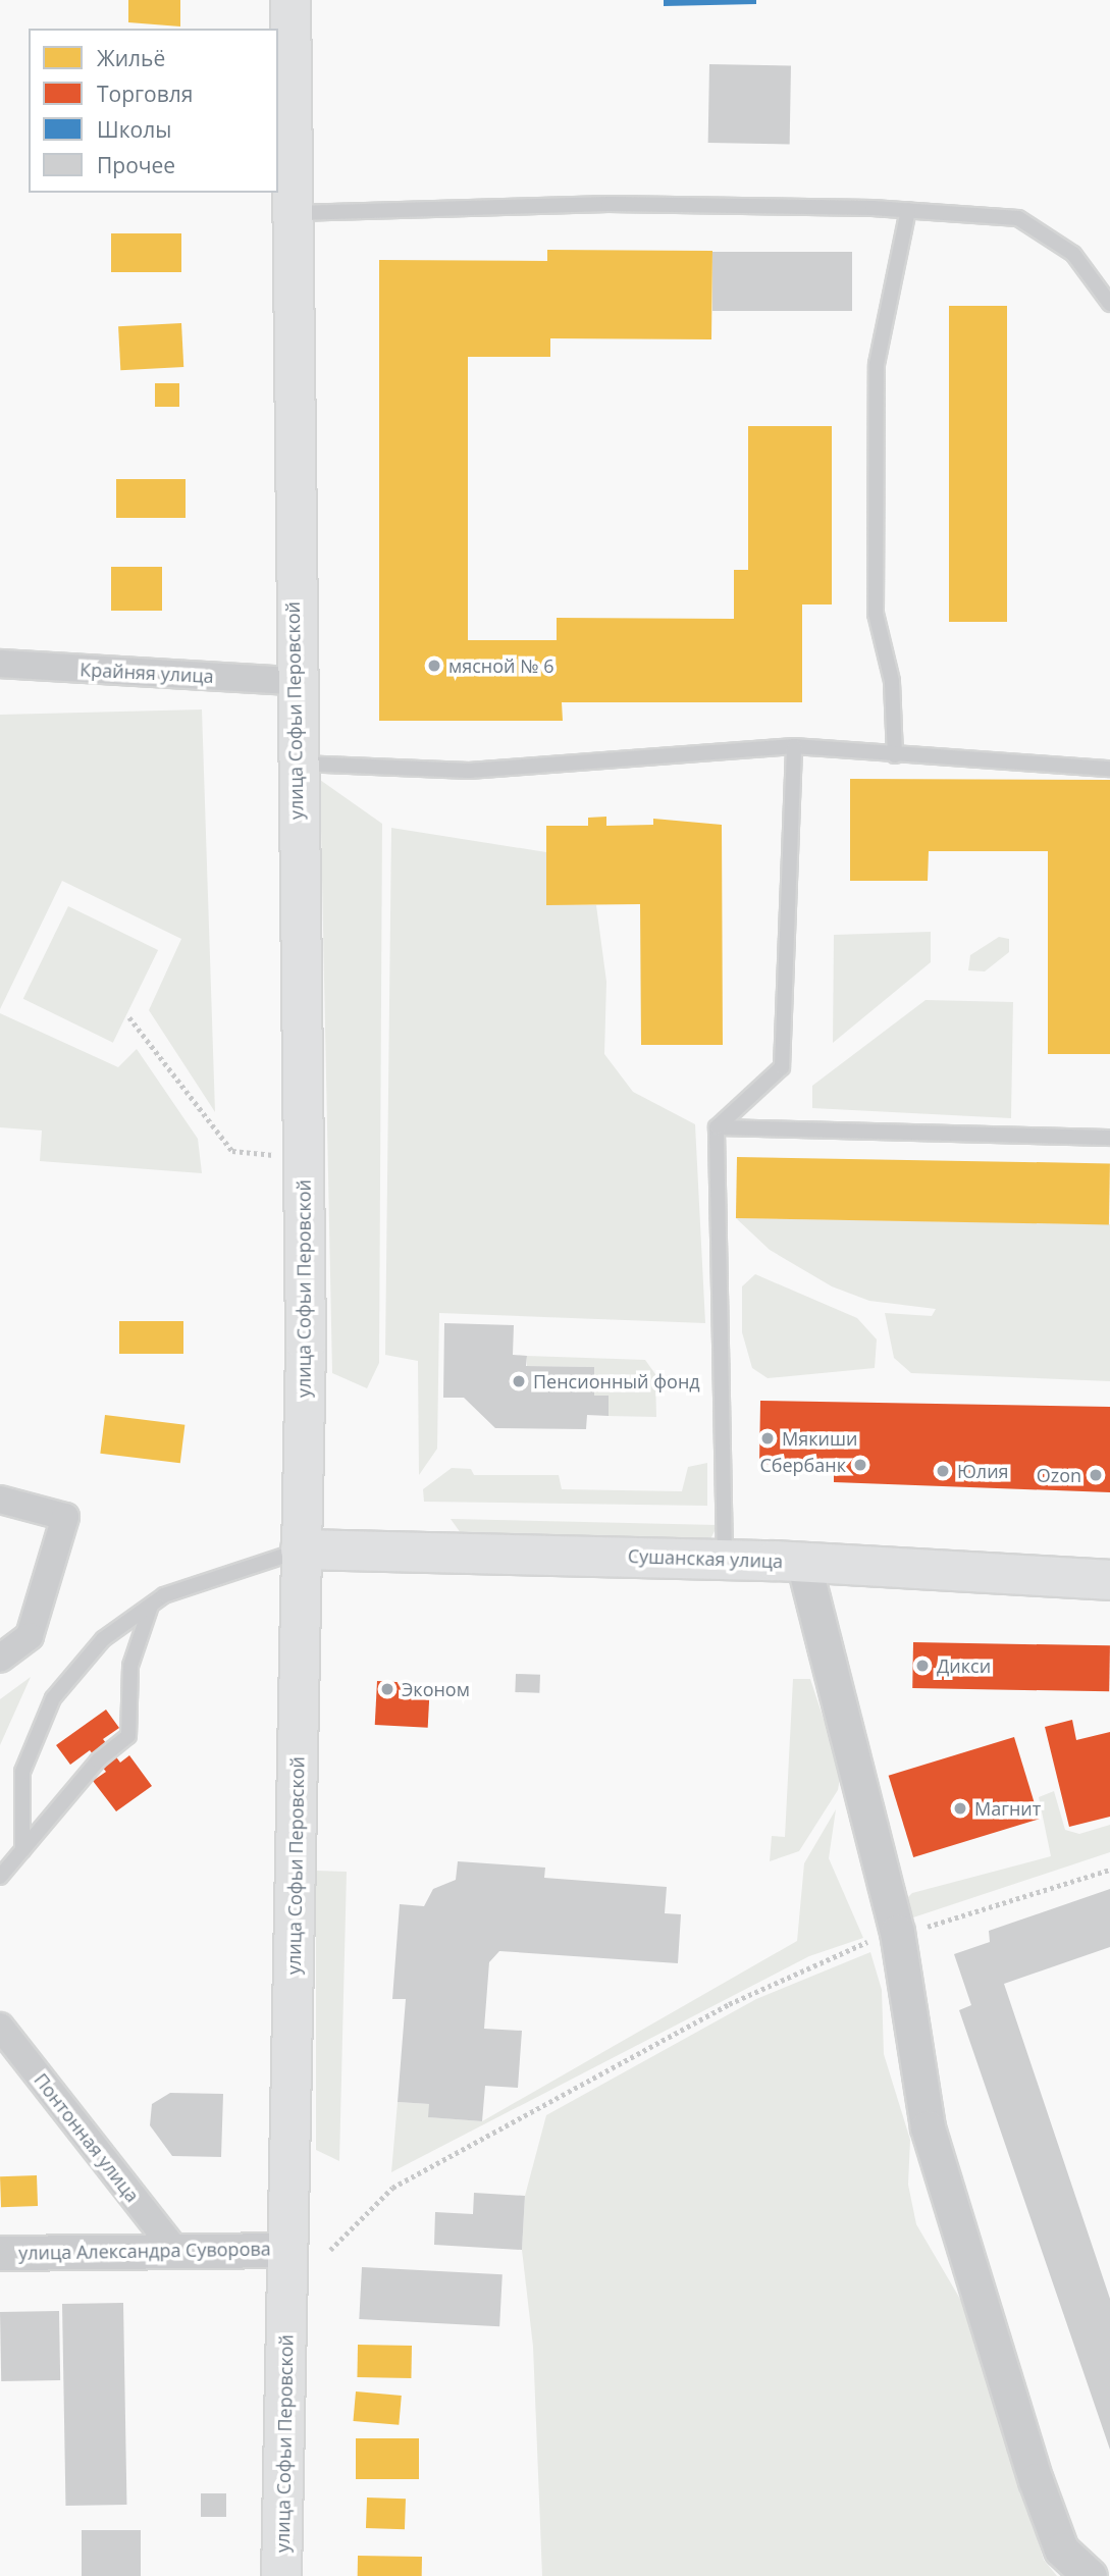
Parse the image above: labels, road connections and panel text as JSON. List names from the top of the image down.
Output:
{
  "streets": {
    "main road": ["улица Софьи Перовской", "Сушанская улица"],
    "street": ["Крайняя улица", "Понтонная улица", "улица Александра Суворова"]
  },
  "crossings": [
    ["Крайняя улица", "улица Софьи Перовской"],
    ["улица Софьи Перовской", "Сушанская улица"],
    ["улица Софьи Перовской", "улица Александра Суворова"],
    ["Понтонная улица", "улица Александра Суворова"]
  ],
  "places": [
    "мясной № 6",
    "Пенсионный фонд",
    "Мякиши",
    "Сбербанк",
    "Юлия",
    "Ozon",
    "Дикси",
    "Эконом",
    "Магнит"
  ],
  "legend": [
    "Жильё",
    "Торговля",
    "Школы",
    "Прочее"
  ]
}
